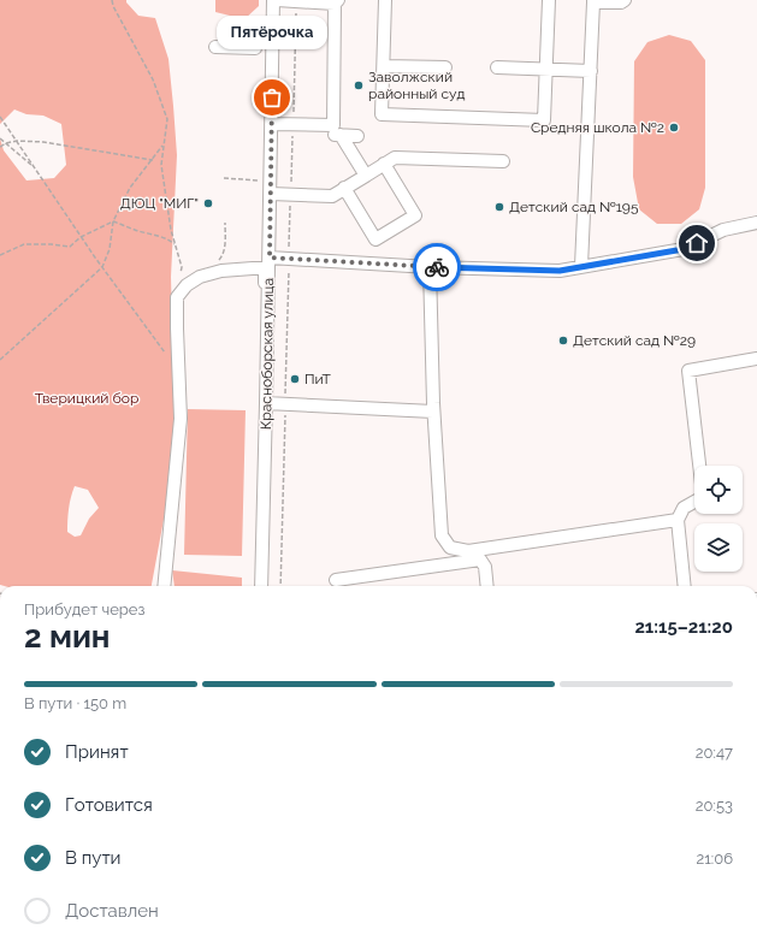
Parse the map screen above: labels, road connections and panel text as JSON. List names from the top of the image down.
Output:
{
  "streets": {
    "street": ["Красноборская улица"]
  },
  "parks": ["Тверицкий бор"],
  "places": [
    "Заволжский районный суд",
    "Пятёрочка",
    "Средняя школа №2",
    "ДЮЦ \"МИГ\"",
    "Детский сад №195",
    "Детский сад №29",
    "ПиТ"
  ],
  "page": {
    "bubble": "Пятёрочка",
    "heading": ["2 мин", "Прибудет через", "21:15–21:20"],
    "bar": "В пути · 150 m",
    "list": [
      ["Принят", "20:47"],
      ["Готовится", "20:53"],
      ["В пути", "21:06"],
      "Доставлен"
    ]
  }
}
